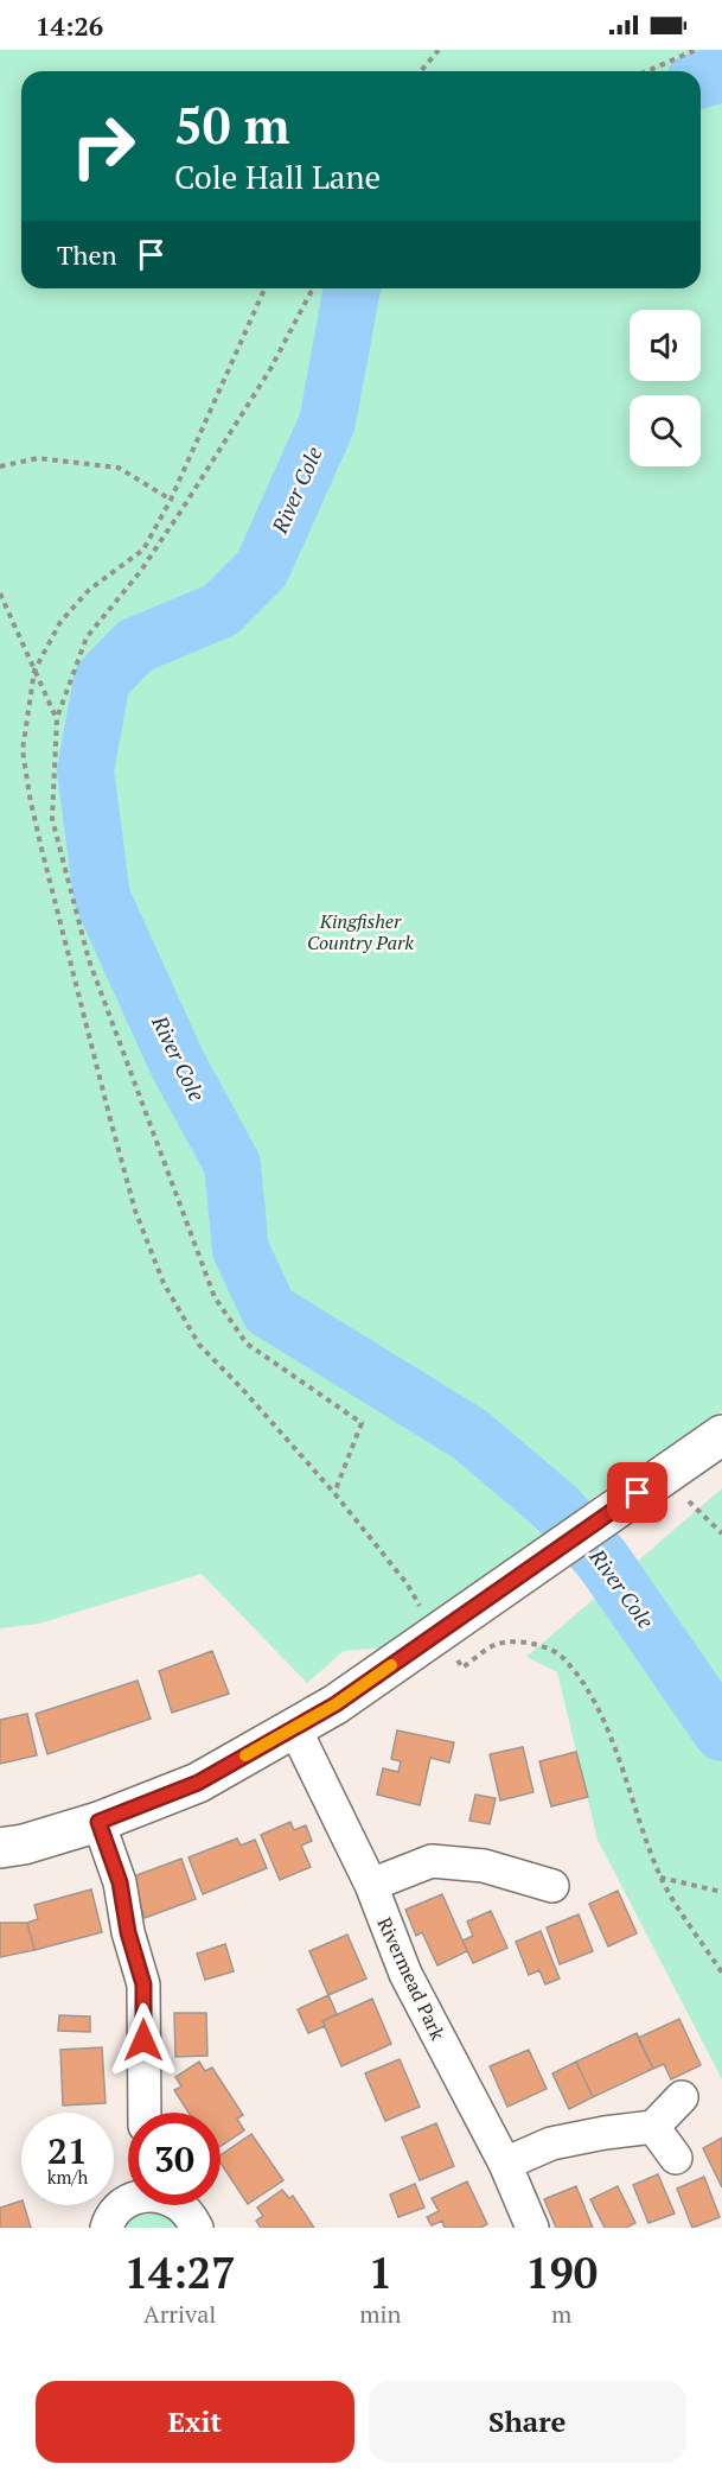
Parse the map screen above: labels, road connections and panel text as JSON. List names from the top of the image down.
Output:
{
  "streets": {
    "street": ["Rivermead Park"]
  },
  "water": ["River Cole"],
  "parks": ["Kingfisher Country Park"],
  "page": {
    "status": "14:26",
    "turn": ["50 m", "Cole Hall Lane"],
    "then": "Then",
    "speed": "21 km/h",
    "limit": "30",
    "eta": [
      "14:27",
      "Arrival",
      "1",
      "min",
      "190",
      "m"
    ],
    "buttons": ["Exit", "Share"]
  }
}
